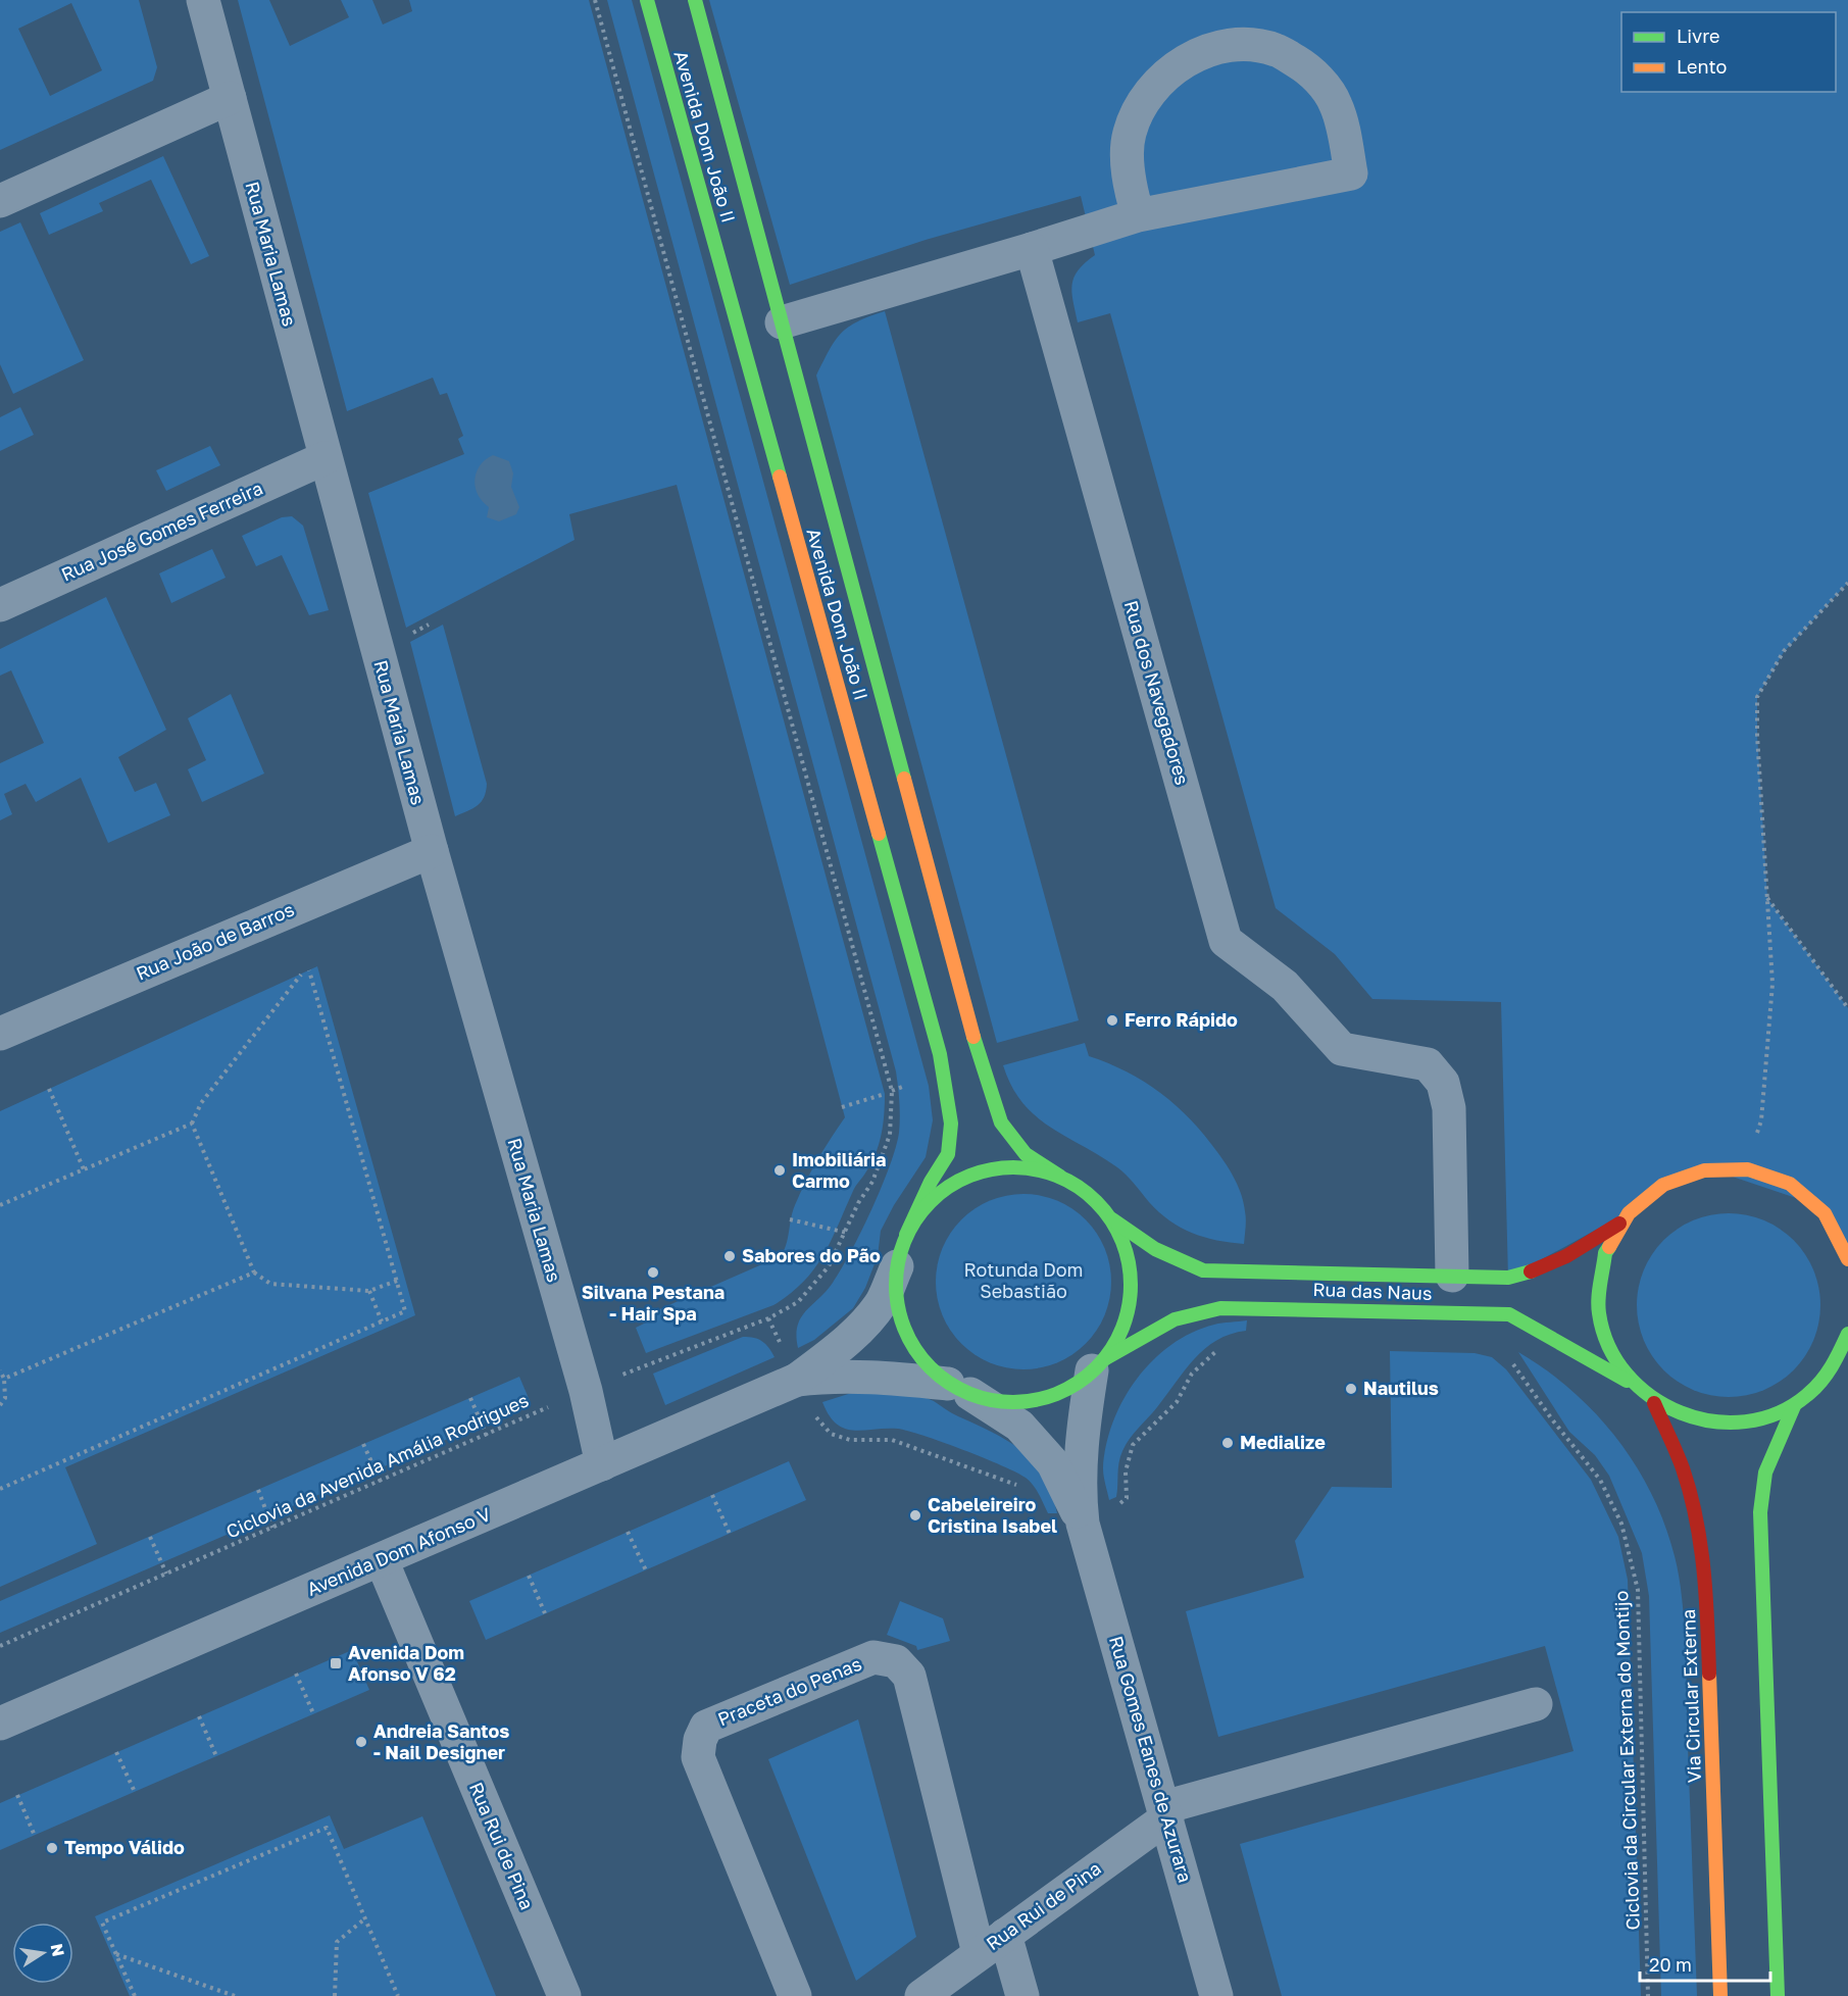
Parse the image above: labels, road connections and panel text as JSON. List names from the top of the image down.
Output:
{
  "streets": {
    "main road": ["Avenida Dom João II", "Rua das Naus", "Via Circular Externa"],
    "street": [
      "Rua Maria Lamas",
      "Rua José Gomes Ferreira",
      "Rua dos Navegadores",
      "Rua João de Barros",
      "Avenida Dom Afonso V",
      "Praceta do Penas",
      "Rua Gomes Eanes de Azurara",
      "Rua Rui de Pina"
    ],
    "path": ["Ciclovia da Avenida Amália Rodrigues", "Ciclovia da Circular Externa do Montijo"]
  },
  "crossings": [
    ["Rua Maria Lamas", "Rua José Gomes Ferreira"],
    ["Rua Maria Lamas", "Rua João de Barros"],
    ["Rua Maria Lamas", "Ciclovia da Avenida Amália Rodrigues"],
    ["Rua Maria Lamas", "Avenida Dom Afonso V"],
    ["Rua dos Navegadores", "Rua das Naus"],
    ["Rua das Naus", "Avenida Dom Afonso V"],
    ["Rua das Naus", "Rua Gomes Eanes de Azurara"],
    ["Avenida Dom Afonso V", "Rua Gomes Eanes de Azurara"],
    ["Avenida Dom Afonso V", "Rua Rui de Pina"],
    ["Praceta do Penas", "Rua Rui de Pina"],
    ["Rua Gomes Eanes de Azurara", "Rua Rui de Pina"]
  ],
  "parks": ["Rotunda Dom Sebastião"],
  "places": {
    "other": [
      "Ferro Rápido",
      "Imobiliária Carmo",
      "Sabores do Pão",
      "Silvana Pestana - Hair Spa",
      "Nautilus",
      "Medialize",
      "Cabeleireiro Cristina Isabel",
      "Andreia Santos - Nail Designer",
      "Tempo Válido"
    ],
    "transit": ["Avenida Dom Afonso V 62"]
  },
  "legend": ["Livre", "Lento"],
  "scale_bar": "20 m",
  "north": "right"
}
